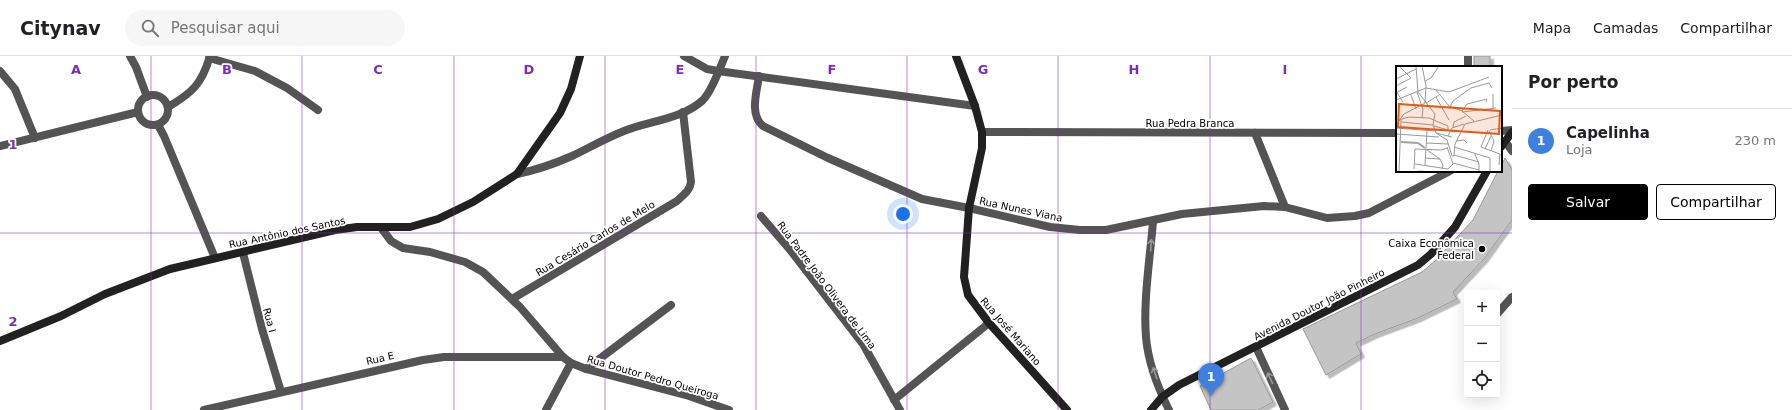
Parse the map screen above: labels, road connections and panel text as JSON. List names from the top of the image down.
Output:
{
  "streets": {
    "street": [
      "Rua Pedra Branca",
      "Rua Nunes Viana",
      "Rua Antônio dos Santos",
      "Rua Cesário Carlos de Melo",
      "Rua Padre João Olivera de Lima",
      "Avenida Doutor João Pinheiro",
      "Rua I",
      "Rua José Mariano",
      "Rua E",
      "Rua Doutor Pedro Queiroga"
    ]
  },
  "crossings": [
    ["Rua Nunes Viana", "Rua José Mariano"],
    ["Rua Antônio dos Santos", "Rua I"],
    ["Rua Antônio dos Santos", "Rua Doutor Pedro Queiroga"],
    ["Rua Cesário Carlos de Melo", "Rua Doutor Pedro Queiroga"],
    ["Rua I", "Rua E"],
    ["Rua E", "Rua Doutor Pedro Queiroga"]
  ],
  "places": ["Caixa Econômica Federal"],
  "page": {
    "header": "Citynav",
    "search": "Pesquisar aqui",
    "nav": ["Mapa", "Camadas", "Compartilhar"],
    "heading": "Por perto",
    "list": [
      {
        "mark": "1",
        "name": "Capelinha",
        "note": "Loja",
        "value": "230 m"
      }
    ],
    "buttons": ["Salvar", "Compartilhar"],
    "map_buttons": ["+", "−"],
    "pins": "1"
  },
  "grid": {
    "columns": [
      "A",
      "B",
      "C",
      "D",
      "E",
      "F",
      "G",
      "H",
      "I"
    ],
    "rows": ["1", "2"]
  }
}
